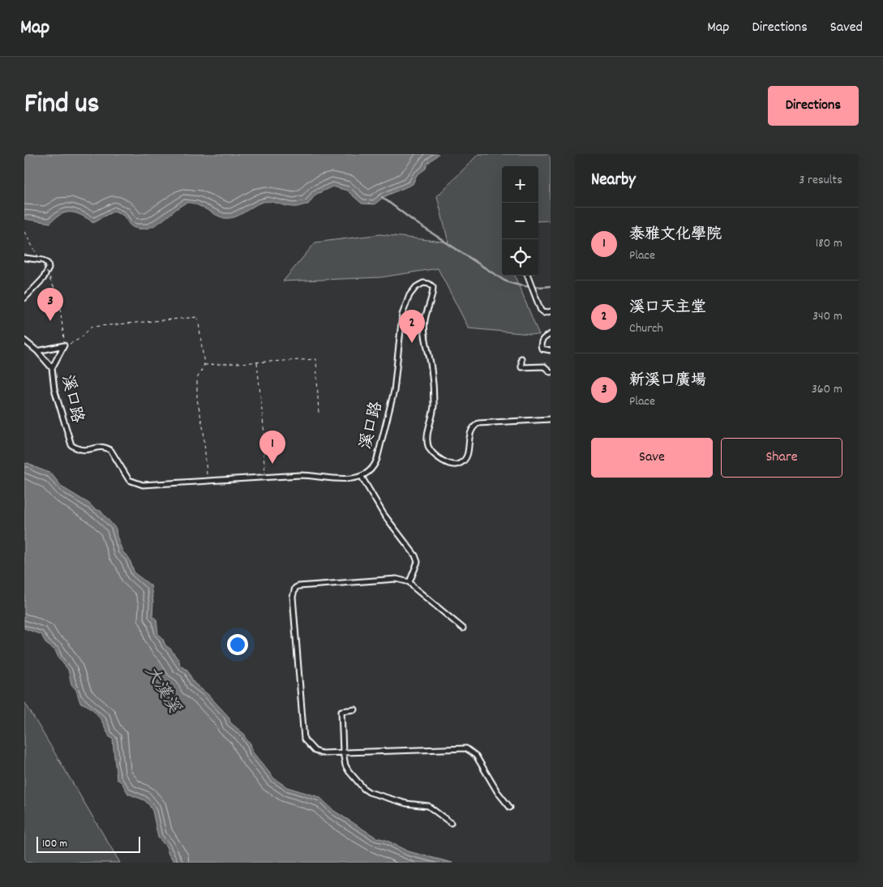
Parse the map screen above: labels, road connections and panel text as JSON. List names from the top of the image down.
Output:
{
  "streets": {
    "lane": ["溪口路"]
  },
  "water": ["大漢溪"],
  "scale_bar": "100 m",
  "page": {
    "header": "Map",
    "nav": ["Map", "Directions", "Saved"],
    "title": "Find us",
    "buttons": [
      "Directions",
      ["Save", "Share"]
    ],
    "heading": ["Nearby", "3 results"],
    "map_buttons": ["+", "−"],
    "list": [
      {
        "mark": "1",
        "name": "泰雅文化學院",
        "note": "Place",
        "value": "180 m"
      },
      {
        "mark": "2",
        "name": "溪口天主堂",
        "note": "Church",
        "value": "340 m"
      },
      {
        "mark": "3",
        "name": "新溪口廣場",
        "note": "Place",
        "value": "360 m"
      }
    ],
    "pins": ["3", "2", "1"],
    "scale": "100 m"
  }
}
